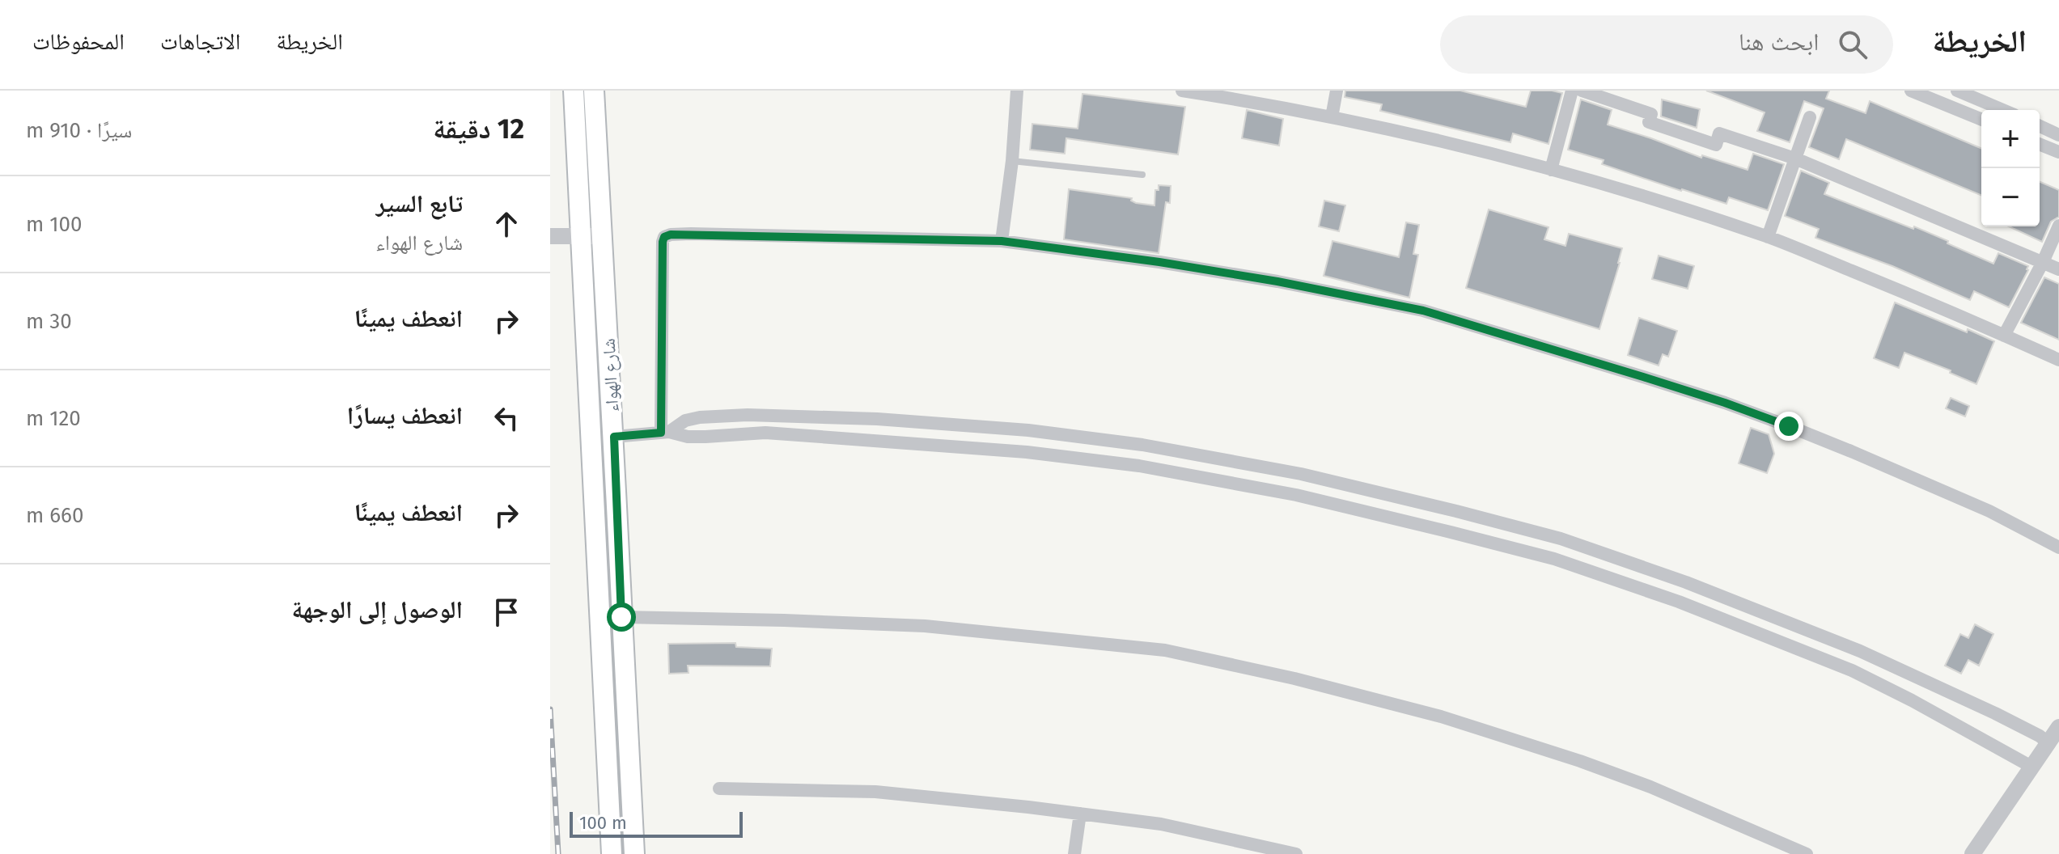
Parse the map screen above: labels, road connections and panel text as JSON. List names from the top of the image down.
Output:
{
  "streets": {
    "main road": ["شارع الهواء"]
  },
  "scale_bar": "100 m",
  "page": {
    "header": "الخريطة",
    "search": "ابحث هنا",
    "nav": ["الخريطة", "الاتجاهات", "المحفوظات"],
    "heading": ["12 دقيقة", "سيرًا · 910 m"],
    "map_buttons": ["+", "−"],
    "list": [
      ["تابع السير", "شارع الهواء", "100 m"],
      ["انعطف يمينًا", "30 m"],
      ["انعطف يسارًا", "120 m"],
      ["انعطف يمينًا", "660 m"],
      "الوصول إلى الوجهة"
    ],
    "scale": "100 m"
  }
}
